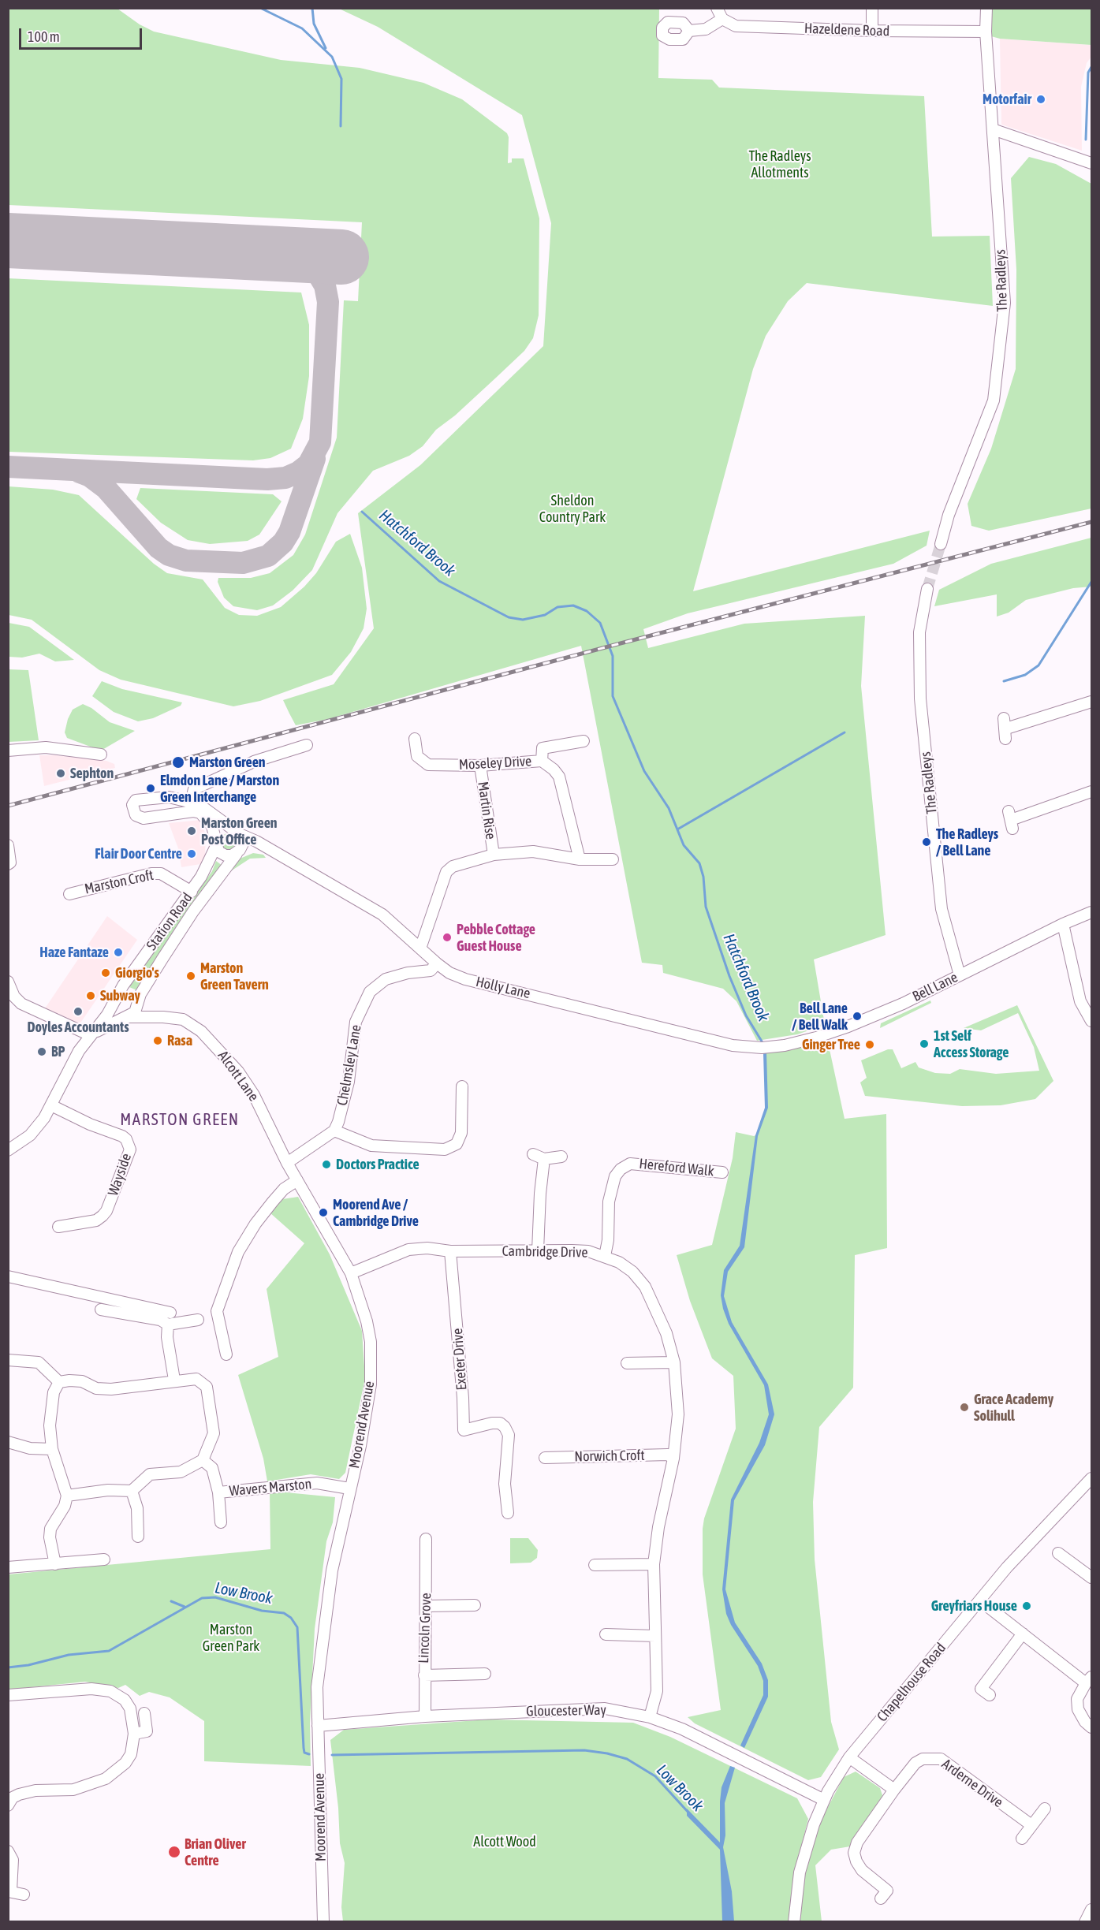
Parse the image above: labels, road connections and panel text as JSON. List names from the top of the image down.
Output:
{
  "streets": {
    "street": [
      "Hazeldene Road",
      "The Radleys",
      "Moseley Drive",
      "Martin Rise",
      "Marston Croft",
      "Station Road",
      "Bell Lane",
      "Holly Lane",
      "Chelmsley Lane",
      "Alcott Lane",
      "Hereford Walk",
      "Wayside",
      "Cambridge Drive",
      "Exeter Drive",
      "Moorend Avenue",
      "Norwich Croft",
      "Wavers Marston",
      "Lincoln Grove",
      "Chapelhouse Road",
      "Gloucester Way",
      "Arderne Drive"
    ]
  },
  "crossings": [
    ["Hazeldene Road", "The Radleys"],
    ["The Radleys", "Bell Lane"],
    ["Moseley Drive", "Martin Rise"],
    ["Marston Croft", "Station Road"],
    ["Station Road", "Holly Lane"],
    ["Station Road", "Wayside"],
    ["Bell Lane", "Holly Lane"],
    ["Holly Lane", "Chelmsley Lane"],
    ["Alcott Lane", "Moorend Avenue"],
    ["Hereford Walk", "Cambridge Drive"],
    ["Cambridge Drive", "Exeter Drive"],
    ["Cambridge Drive", "Moorend Avenue"],
    ["Cambridge Drive", "Norwich Croft"],
    ["Cambridge Drive", "Gloucester Way"],
    ["Moorend Avenue", "Wavers Marston"],
    ["Moorend Avenue", "Gloucester Way"],
    ["Lincoln Grove", "Gloucester Way"],
    ["Chapelhouse Road", "Gloucester Way"]
  ],
  "districts": ["MARSTON GREEN"],
  "water": ["Hatchford Brook", "Low Brook"],
  "parks": [
    "The Radleys Allotments",
    "Sheldon Country Park",
    "Marston Green Park",
    "Alcott Wood"
  ],
  "places": [
    "Motorfair",
    "Marston Green",
    "Sephton",
    "Elmdon Lane / Marston Green Interchange",
    "Marston Green Post Office",
    "The Radleys / Bell Lane",
    "Flair Door Centre",
    "Pebble Cottage Guest House",
    "Haze Fantaze",
    "Giorgio's",
    "Marston Green Tavern",
    "Subway",
    "Doyles Accountants",
    "Bell Lane / Bell Walk",
    "Rasa",
    "1st Self Access Storage",
    "Ginger Tree",
    "BP",
    "Doctors Practice",
    "Moorend Ave / Cambridge Drive",
    "Grace Academy Solihull",
    "Greyfriars House",
    "Brian Oliver Centre"
  ],
  "scale_bar": "100 m"
}
